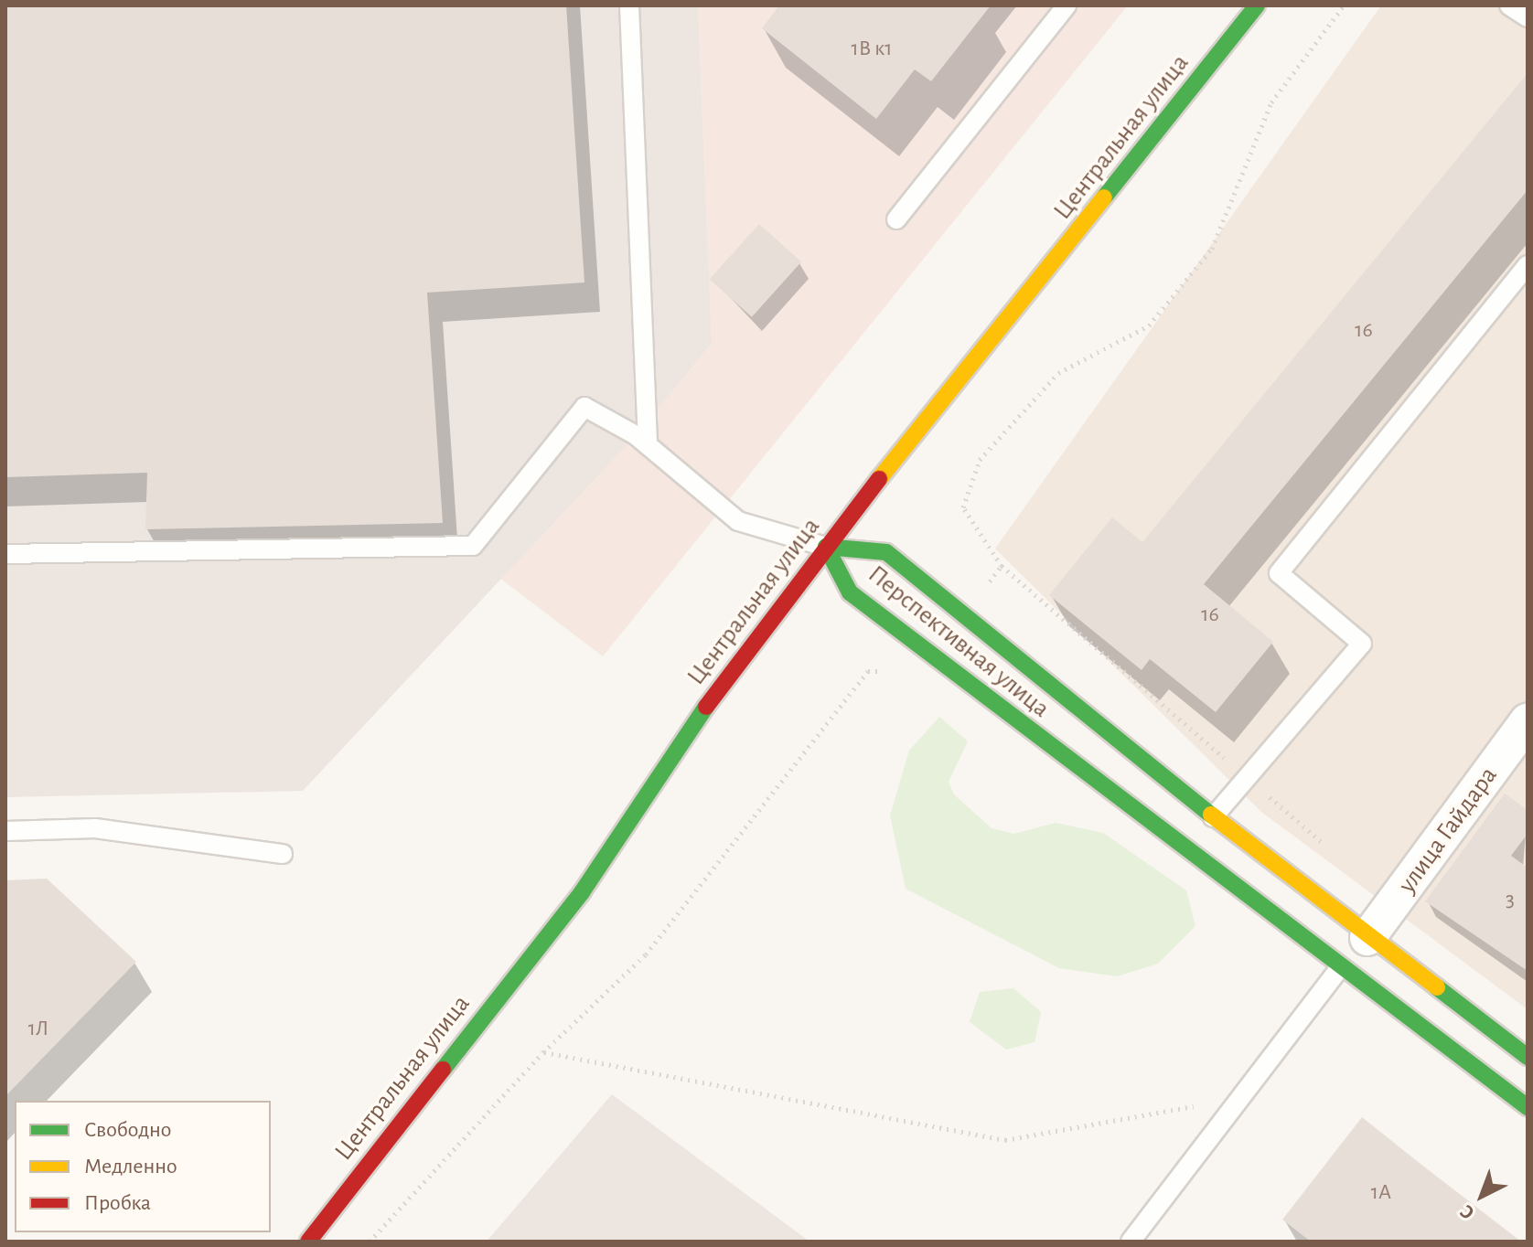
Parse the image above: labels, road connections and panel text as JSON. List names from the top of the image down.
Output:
{
  "streets": {
    "main road": ["Центральная улица", "Перспективная улица"],
    "street": ["улица Гайдара"]
  },
  "crossings": [
    ["Центральная улица", "Перспективная улица"],
    ["Перспективная улица", "улица Гайдара"]
  ],
  "house_numbers": [
    "1В к1",
    "16",
    "16",
    "3",
    "1Л",
    "1А"
  ],
  "legend": ["Свободно", "Медленно", "Пробка"],
  "north": "bottom left"
}
